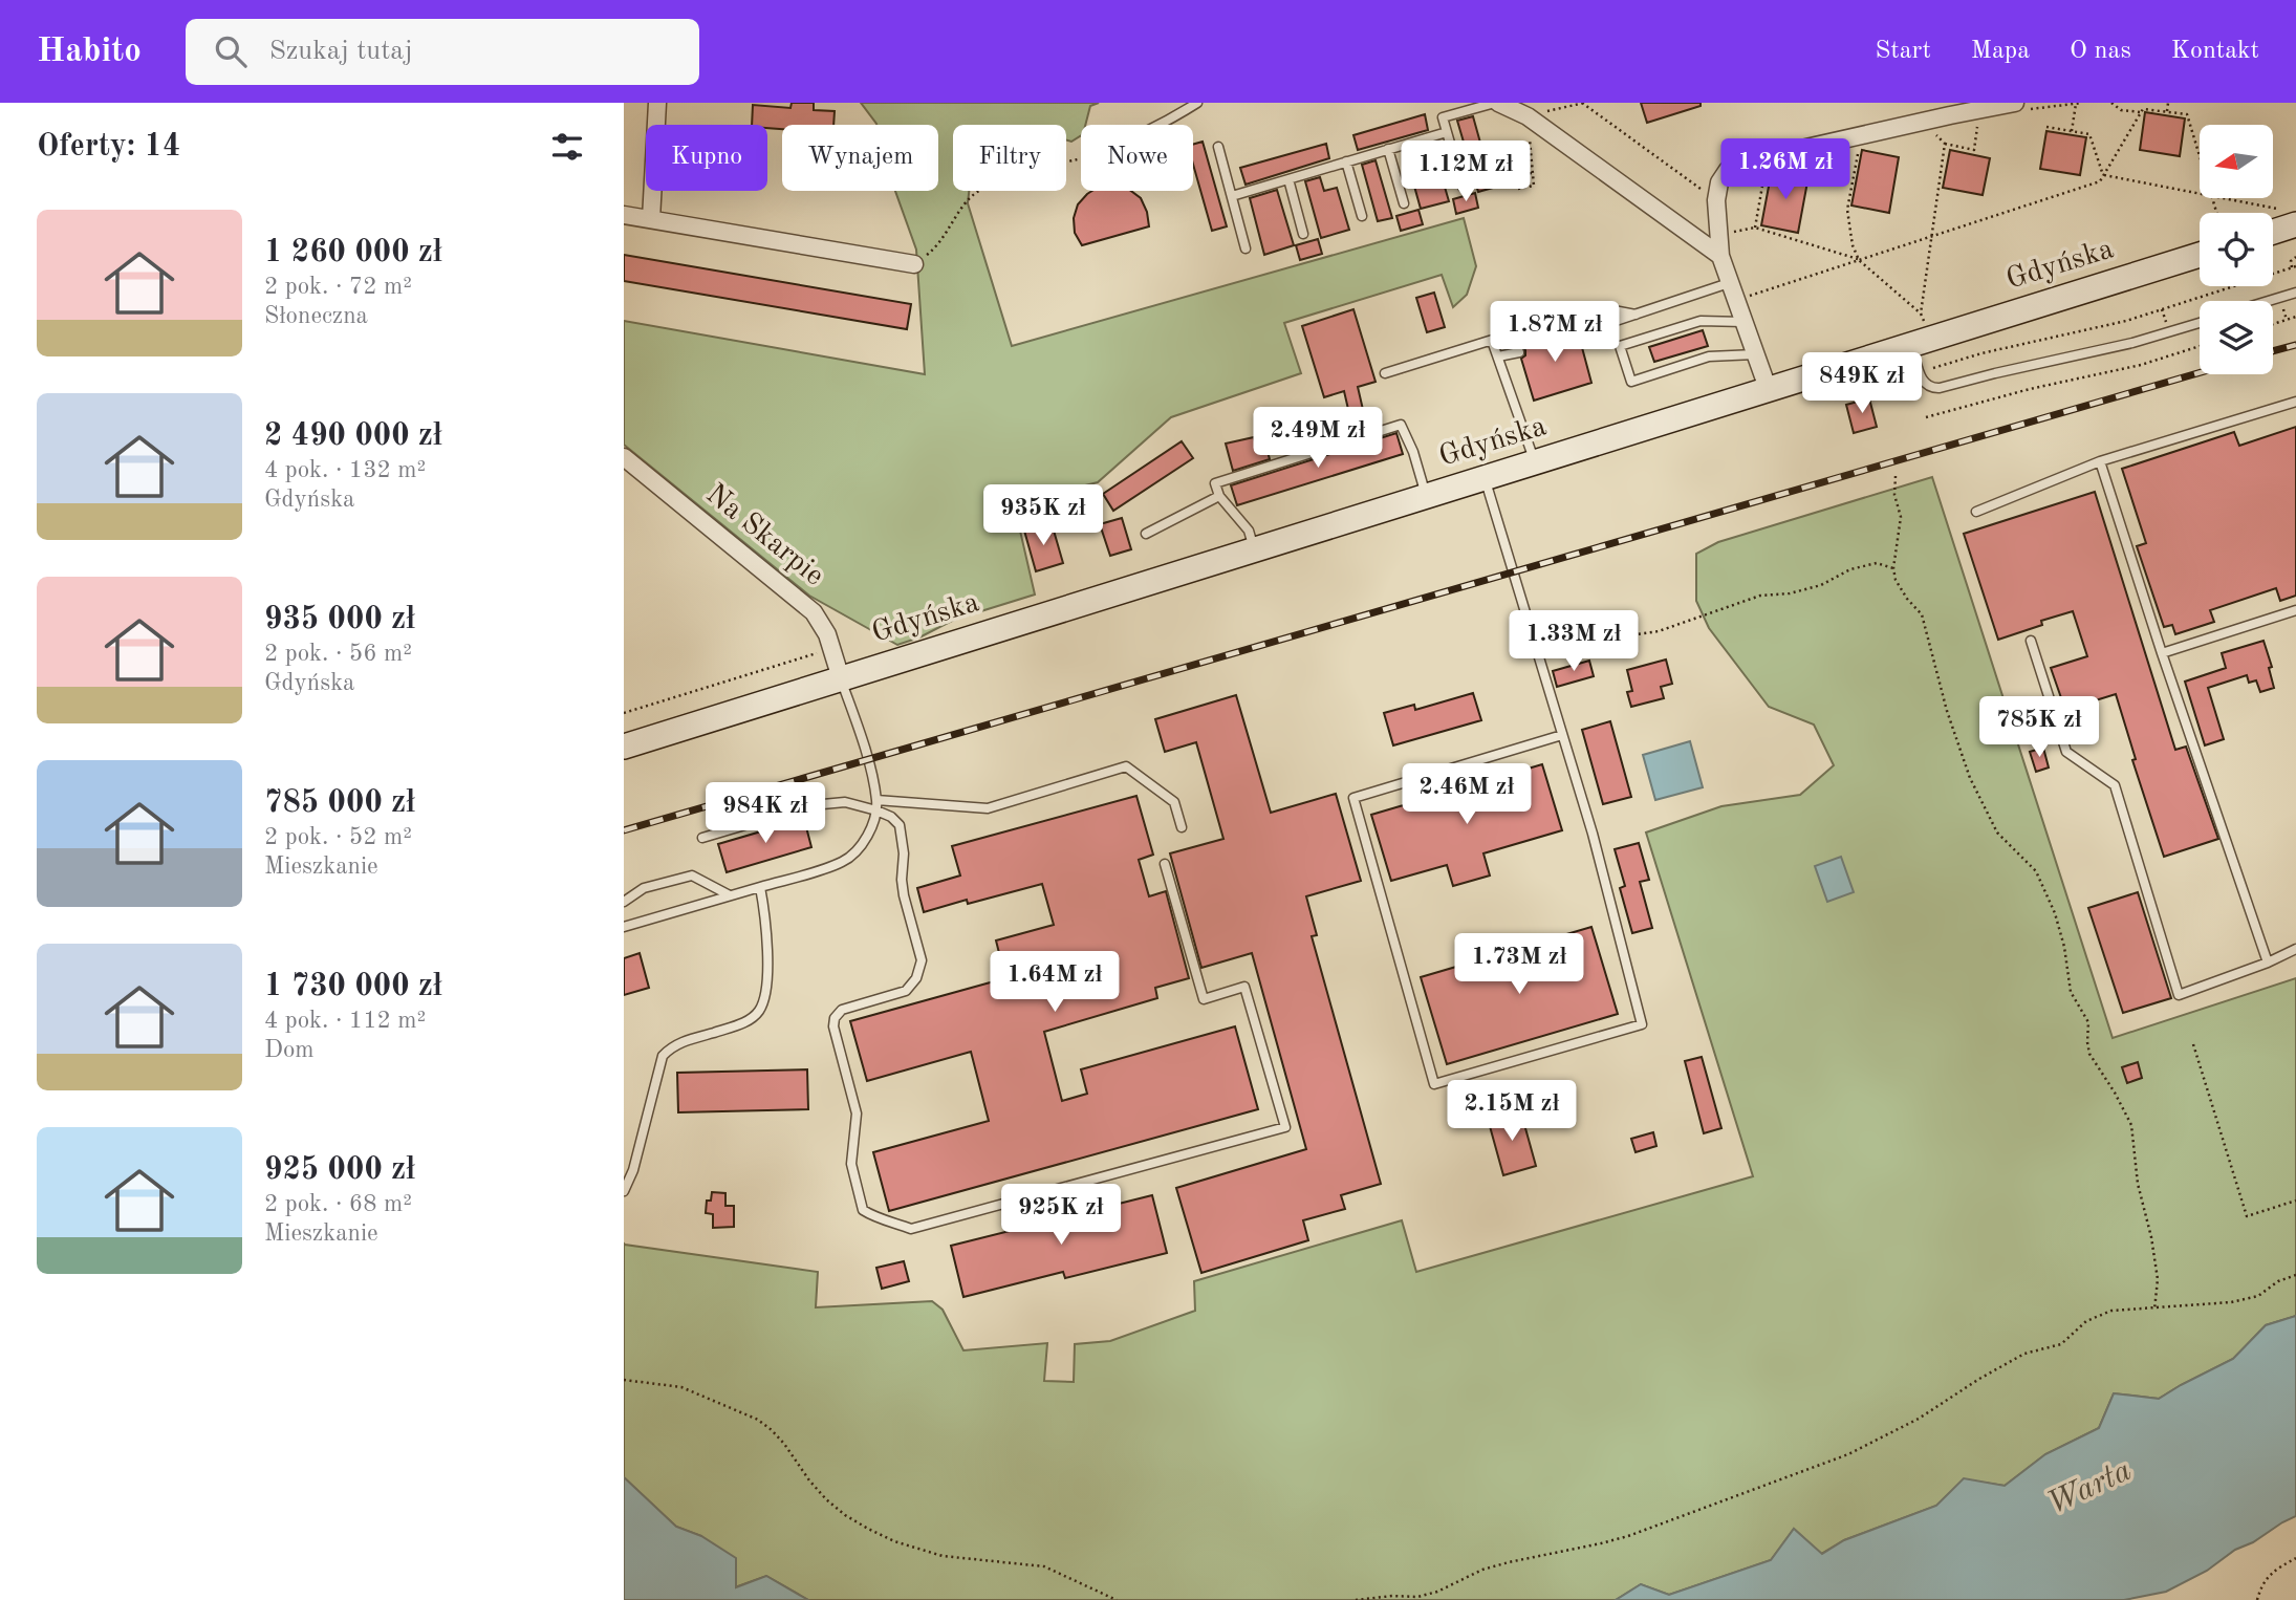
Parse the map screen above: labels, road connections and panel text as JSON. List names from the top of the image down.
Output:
{
  "streets": {
    "main road": ["Gdyńska"],
    "street": ["Na Skarpie"]
  },
  "crossings": [
    ["Gdyńska", "Na Skarpie"]
  ],
  "water": ["Warta"],
  "north": "left",
  "page": {
    "header": "Habito",
    "search": "Szukaj tutaj",
    "nav": [
      "Start",
      "Mapa",
      "O nas",
      "Kontakt"
    ],
    "heading": "Oferty: 14",
    "chip": [
      "Kupno",
      "Wynajem",
      "Filtry",
      "Nowe"
    ],
    "price": [
      "1.26M zł",
      "1.12M zł",
      "1.87M zł",
      "849K zł",
      "2.49M zł",
      "935K zł",
      "1.33M zł",
      "785K zł",
      "2.46M zł",
      "984K zł",
      "1.73M zł",
      "1.64M zł",
      "2.15M zł",
      "925K zł"
    ],
    "list": [
      {
        "name": "1 260 000 zł",
        "note": "2 pok. · 72 m² · Słoneczna"
      },
      {
        "name": "2 490 000 zł",
        "note": "4 pok. · 132 m² · Gdyńska"
      },
      {
        "name": "935 000 zł",
        "note": "2 pok. · 56 m² · Gdyńska"
      },
      {
        "name": "785 000 zł",
        "note": "2 pok. · 52 m² · Mieszkanie"
      },
      {
        "name": "1 730 000 zł",
        "note": "4 pok. · 112 m² · Dom"
      },
      {
        "name": "925 000 zł",
        "note": "2 pok. · 68 m² · Mieszkanie"
      }
    ]
  }
}
